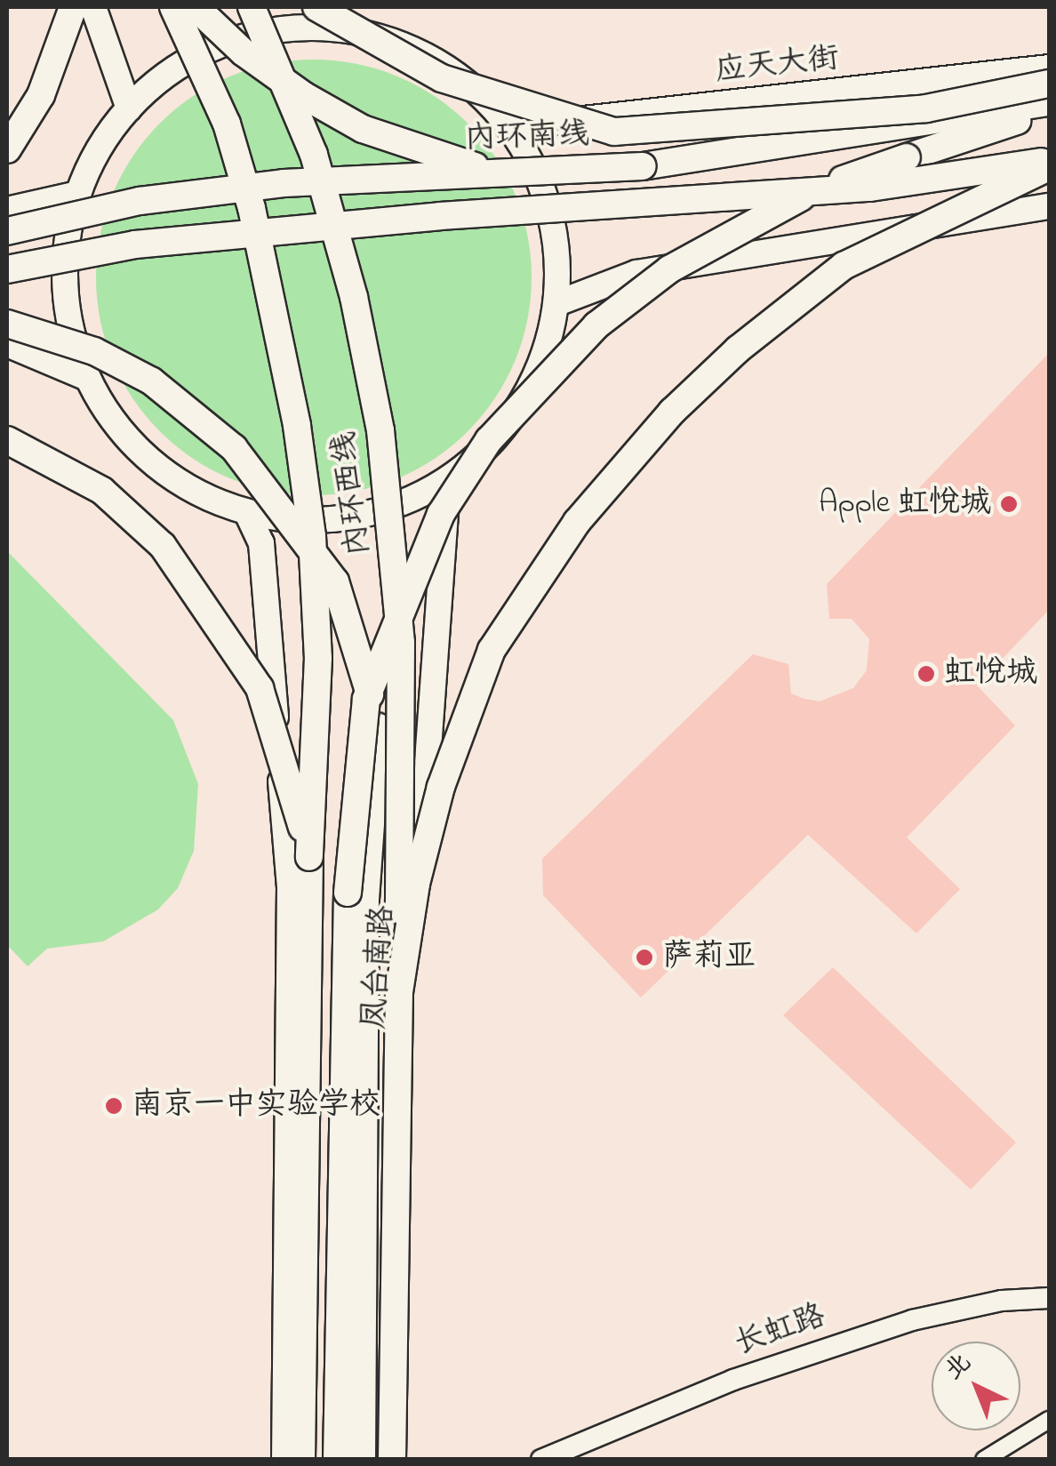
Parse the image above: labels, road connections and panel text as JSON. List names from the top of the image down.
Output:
{
  "streets": {
    "highway": ["内环南线", "内环西线"],
    "main road": ["应天大街", "凤台南路"],
    "street": ["长虹路"]
  },
  "places": [
    "Apple 虹悦城",
    "虹悦城",
    "萨莉亚",
    "南京一中实验学校"
  ],
  "north": "top left"
}
